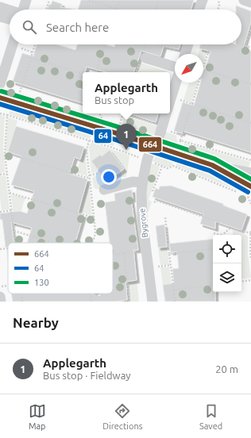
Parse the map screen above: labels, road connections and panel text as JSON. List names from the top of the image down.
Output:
{
  "streets": {
    "street": ["Bygrove"]
  },
  "lines": ["transit line 130", "transit line 664", "transit line 64"],
  "legend": ["664", "64", "130"],
  "north": "bottom left",
  "page": {
    "search": "Search here",
    "popup": ["Applegarth", "Bus stop"],
    "pins": "1",
    "heading": "Nearby",
    "list": [
      {
        "mark": "1",
        "name": "Applegarth",
        "note": "Bus stop · Fieldway",
        "value": "20 m"
      }
    ],
    "nav": ["Map", "Directions", "Saved"]
  }
}
